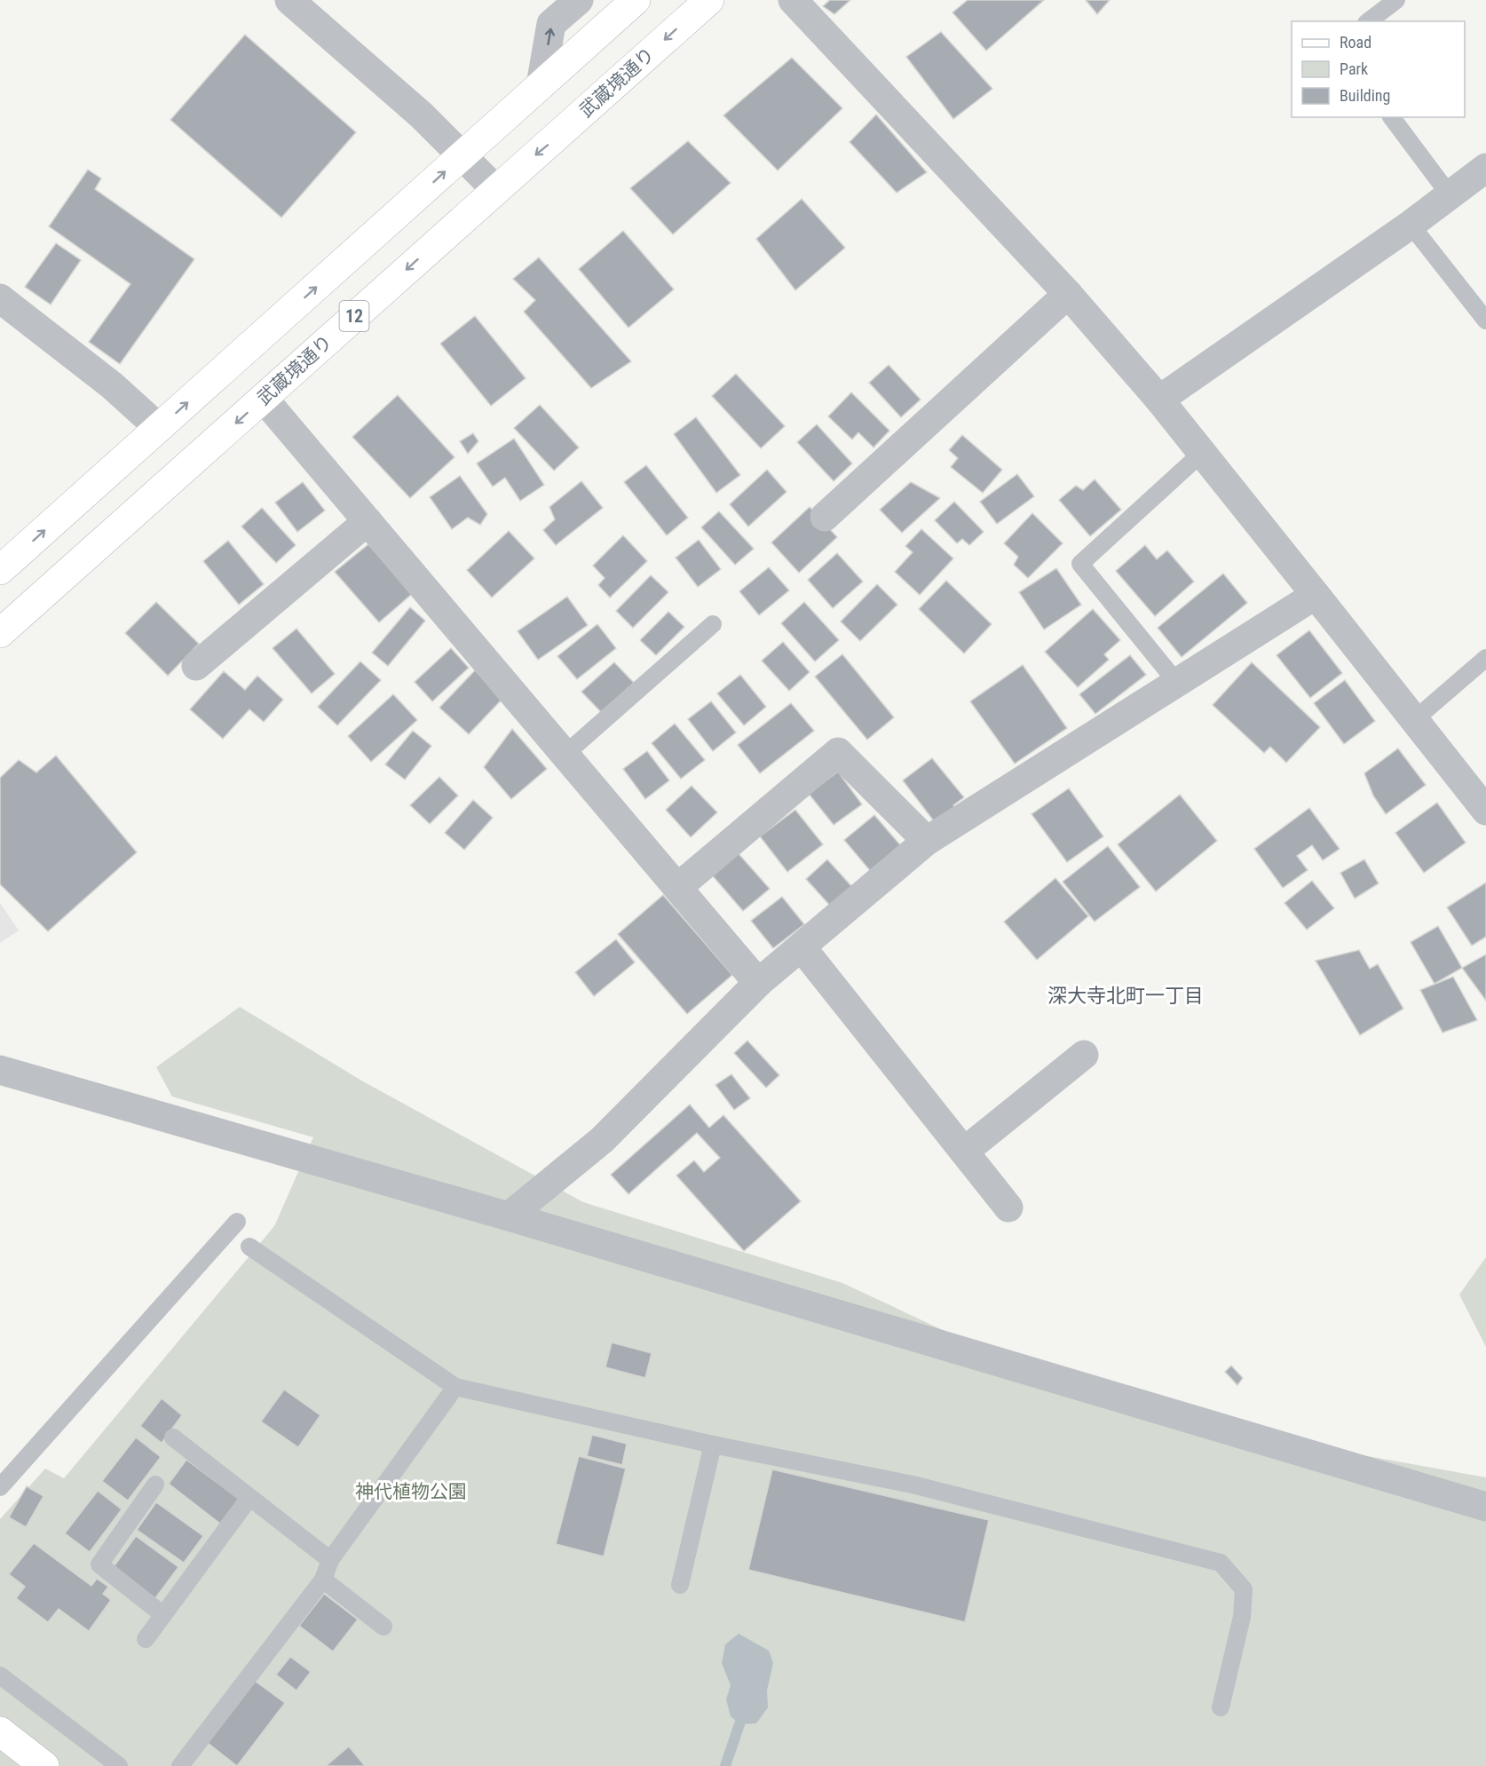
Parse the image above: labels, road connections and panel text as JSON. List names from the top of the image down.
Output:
{
  "streets": {
    "main road": ["武蔵境通り", "12"]
  },
  "districts": ["深大寺北町一丁目"],
  "parks": ["神代植物公園"],
  "legend": ["Road", "Park", "Building"]
}
